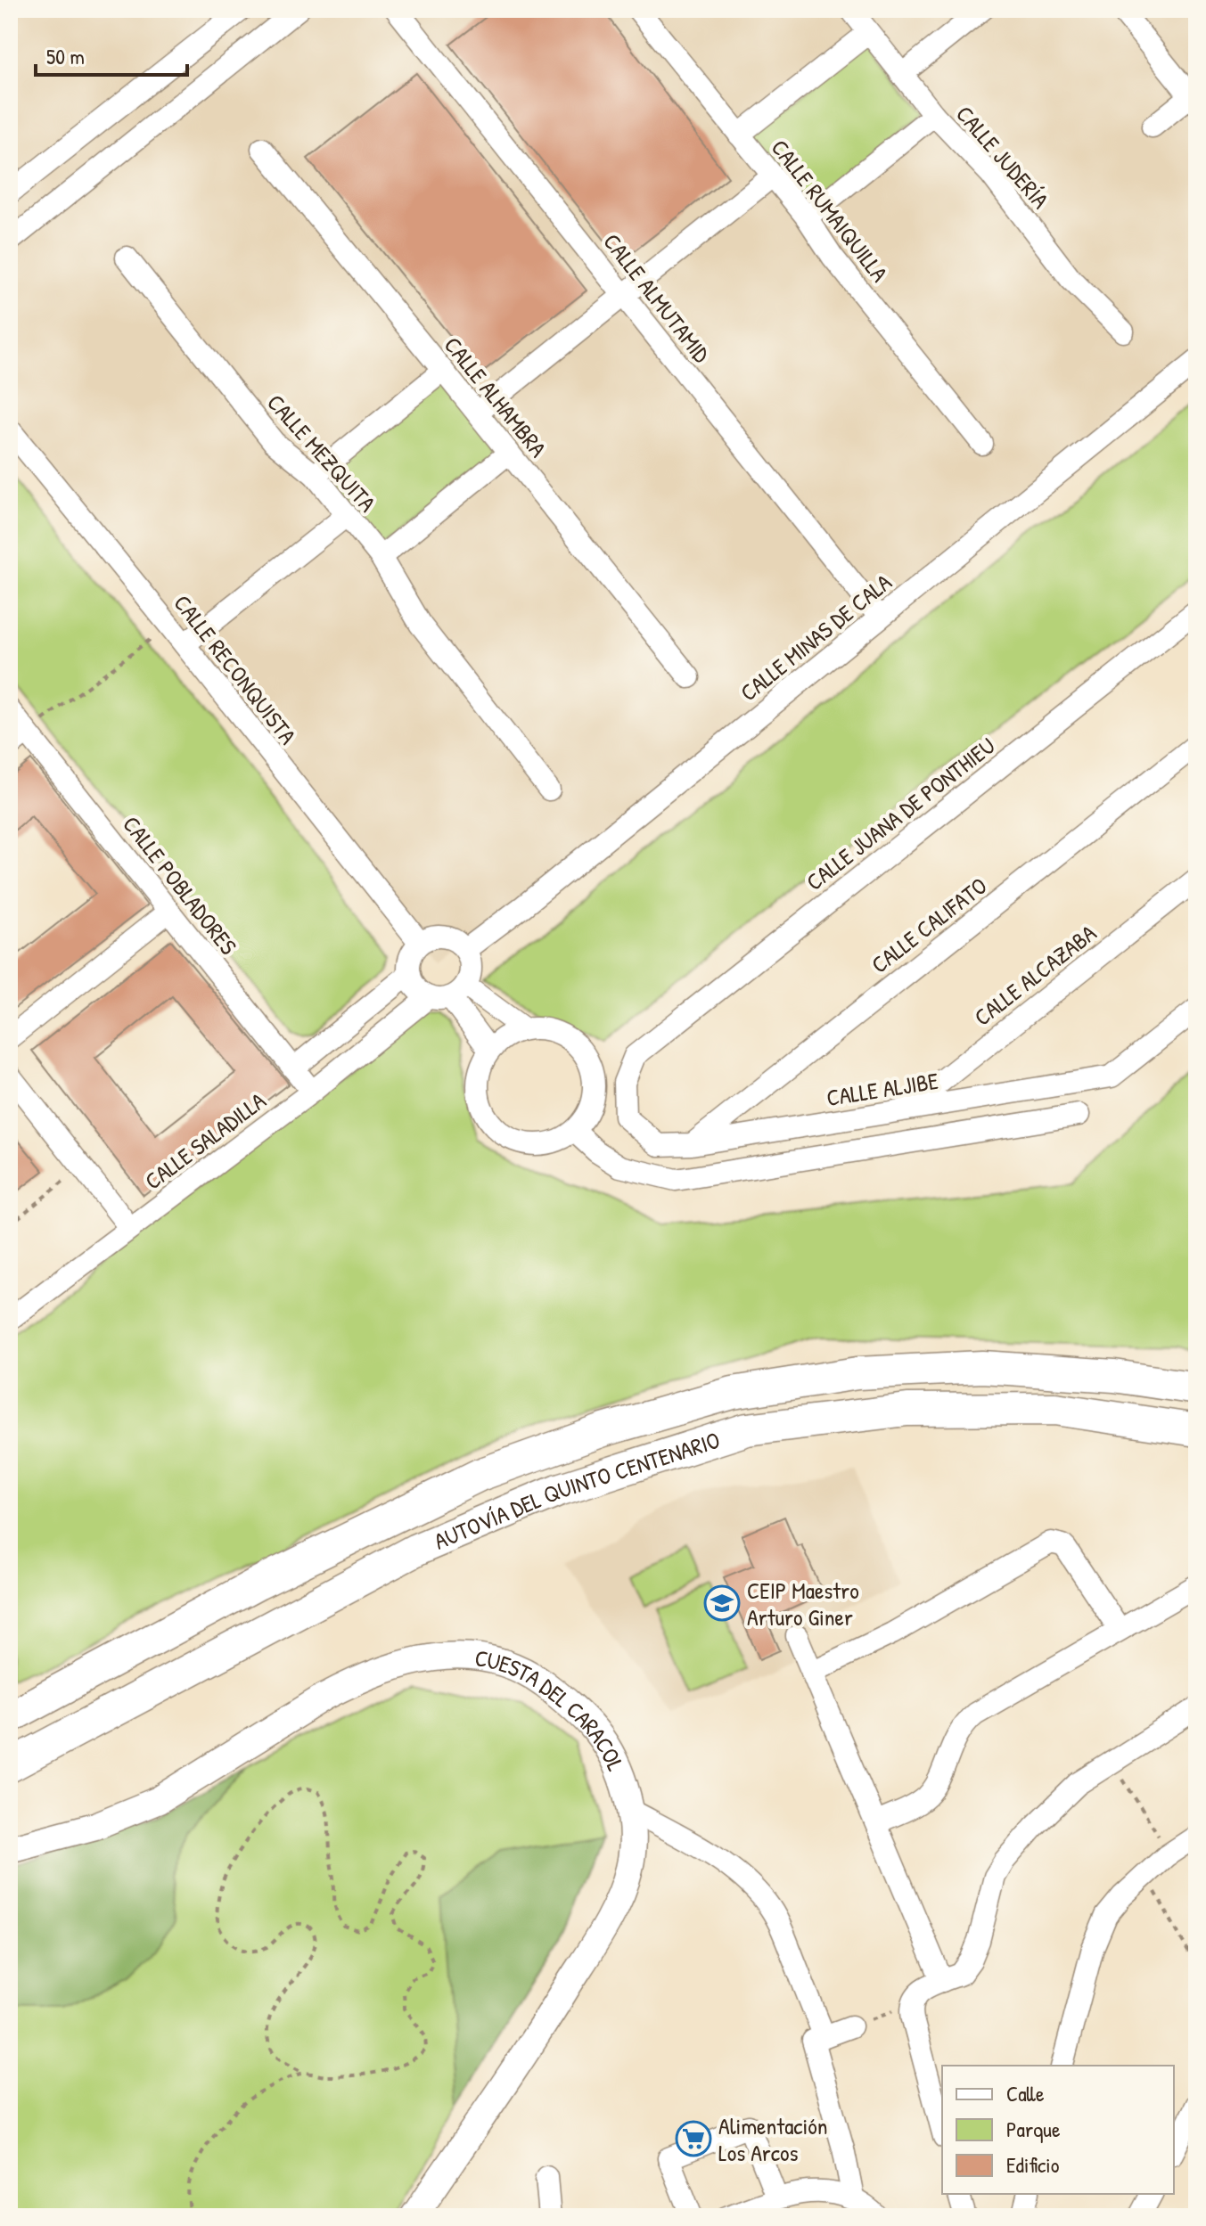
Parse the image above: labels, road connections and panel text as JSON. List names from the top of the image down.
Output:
{
  "streets": {
    "highway": ["AUTOVÍA DEL QUINTO CENTENARIO"],
    "main road": ["CUESTA DEL CARACOL"],
    "street": [
      "CALLE JUDERÍA",
      "CALLE RUMAIQUILLA",
      "CALLE ALMUTAMID",
      "CALLE ALHAMBRA",
      "CALLE MEZQUITA",
      "CALLE MINAS DE CALA",
      "CALLE RECONQUISTA",
      "CALLE JUANA DE PONTHIEU",
      "CALLE POBLADORES",
      "CALLE CALIFATO",
      "CALLE ALCAZABA",
      "CALLE ALJIBE",
      "CALLE SALADILLA"
    ]
  },
  "crossings": [
    ["CALLE ALMUTAMID", "CALLE MINAS DE CALA"],
    ["CALLE MINAS DE CALA", "CALLE RECONQUISTA"],
    ["CALLE MINAS DE CALA", "CALLE SALADILLA"],
    ["CALLE RECONQUISTA", "CALLE SALADILLA"],
    ["CALLE JUANA DE PONTHIEU", "CALLE ALJIBE"],
    ["CALLE POBLADORES", "CALLE SALADILLA"],
    ["CALLE CALIFATO", "CALLE ALJIBE"],
    ["CALLE ALCAZABA", "CALLE ALJIBE"]
  ],
  "places": {
    "school or university": ["CEIP Maestro Arturo Giner"],
    "supermarket": ["Alimentación Los Arcos"]
  },
  "legend": ["Calle", "Parque", "Edificio"],
  "scale_bar": "50 m"
}
